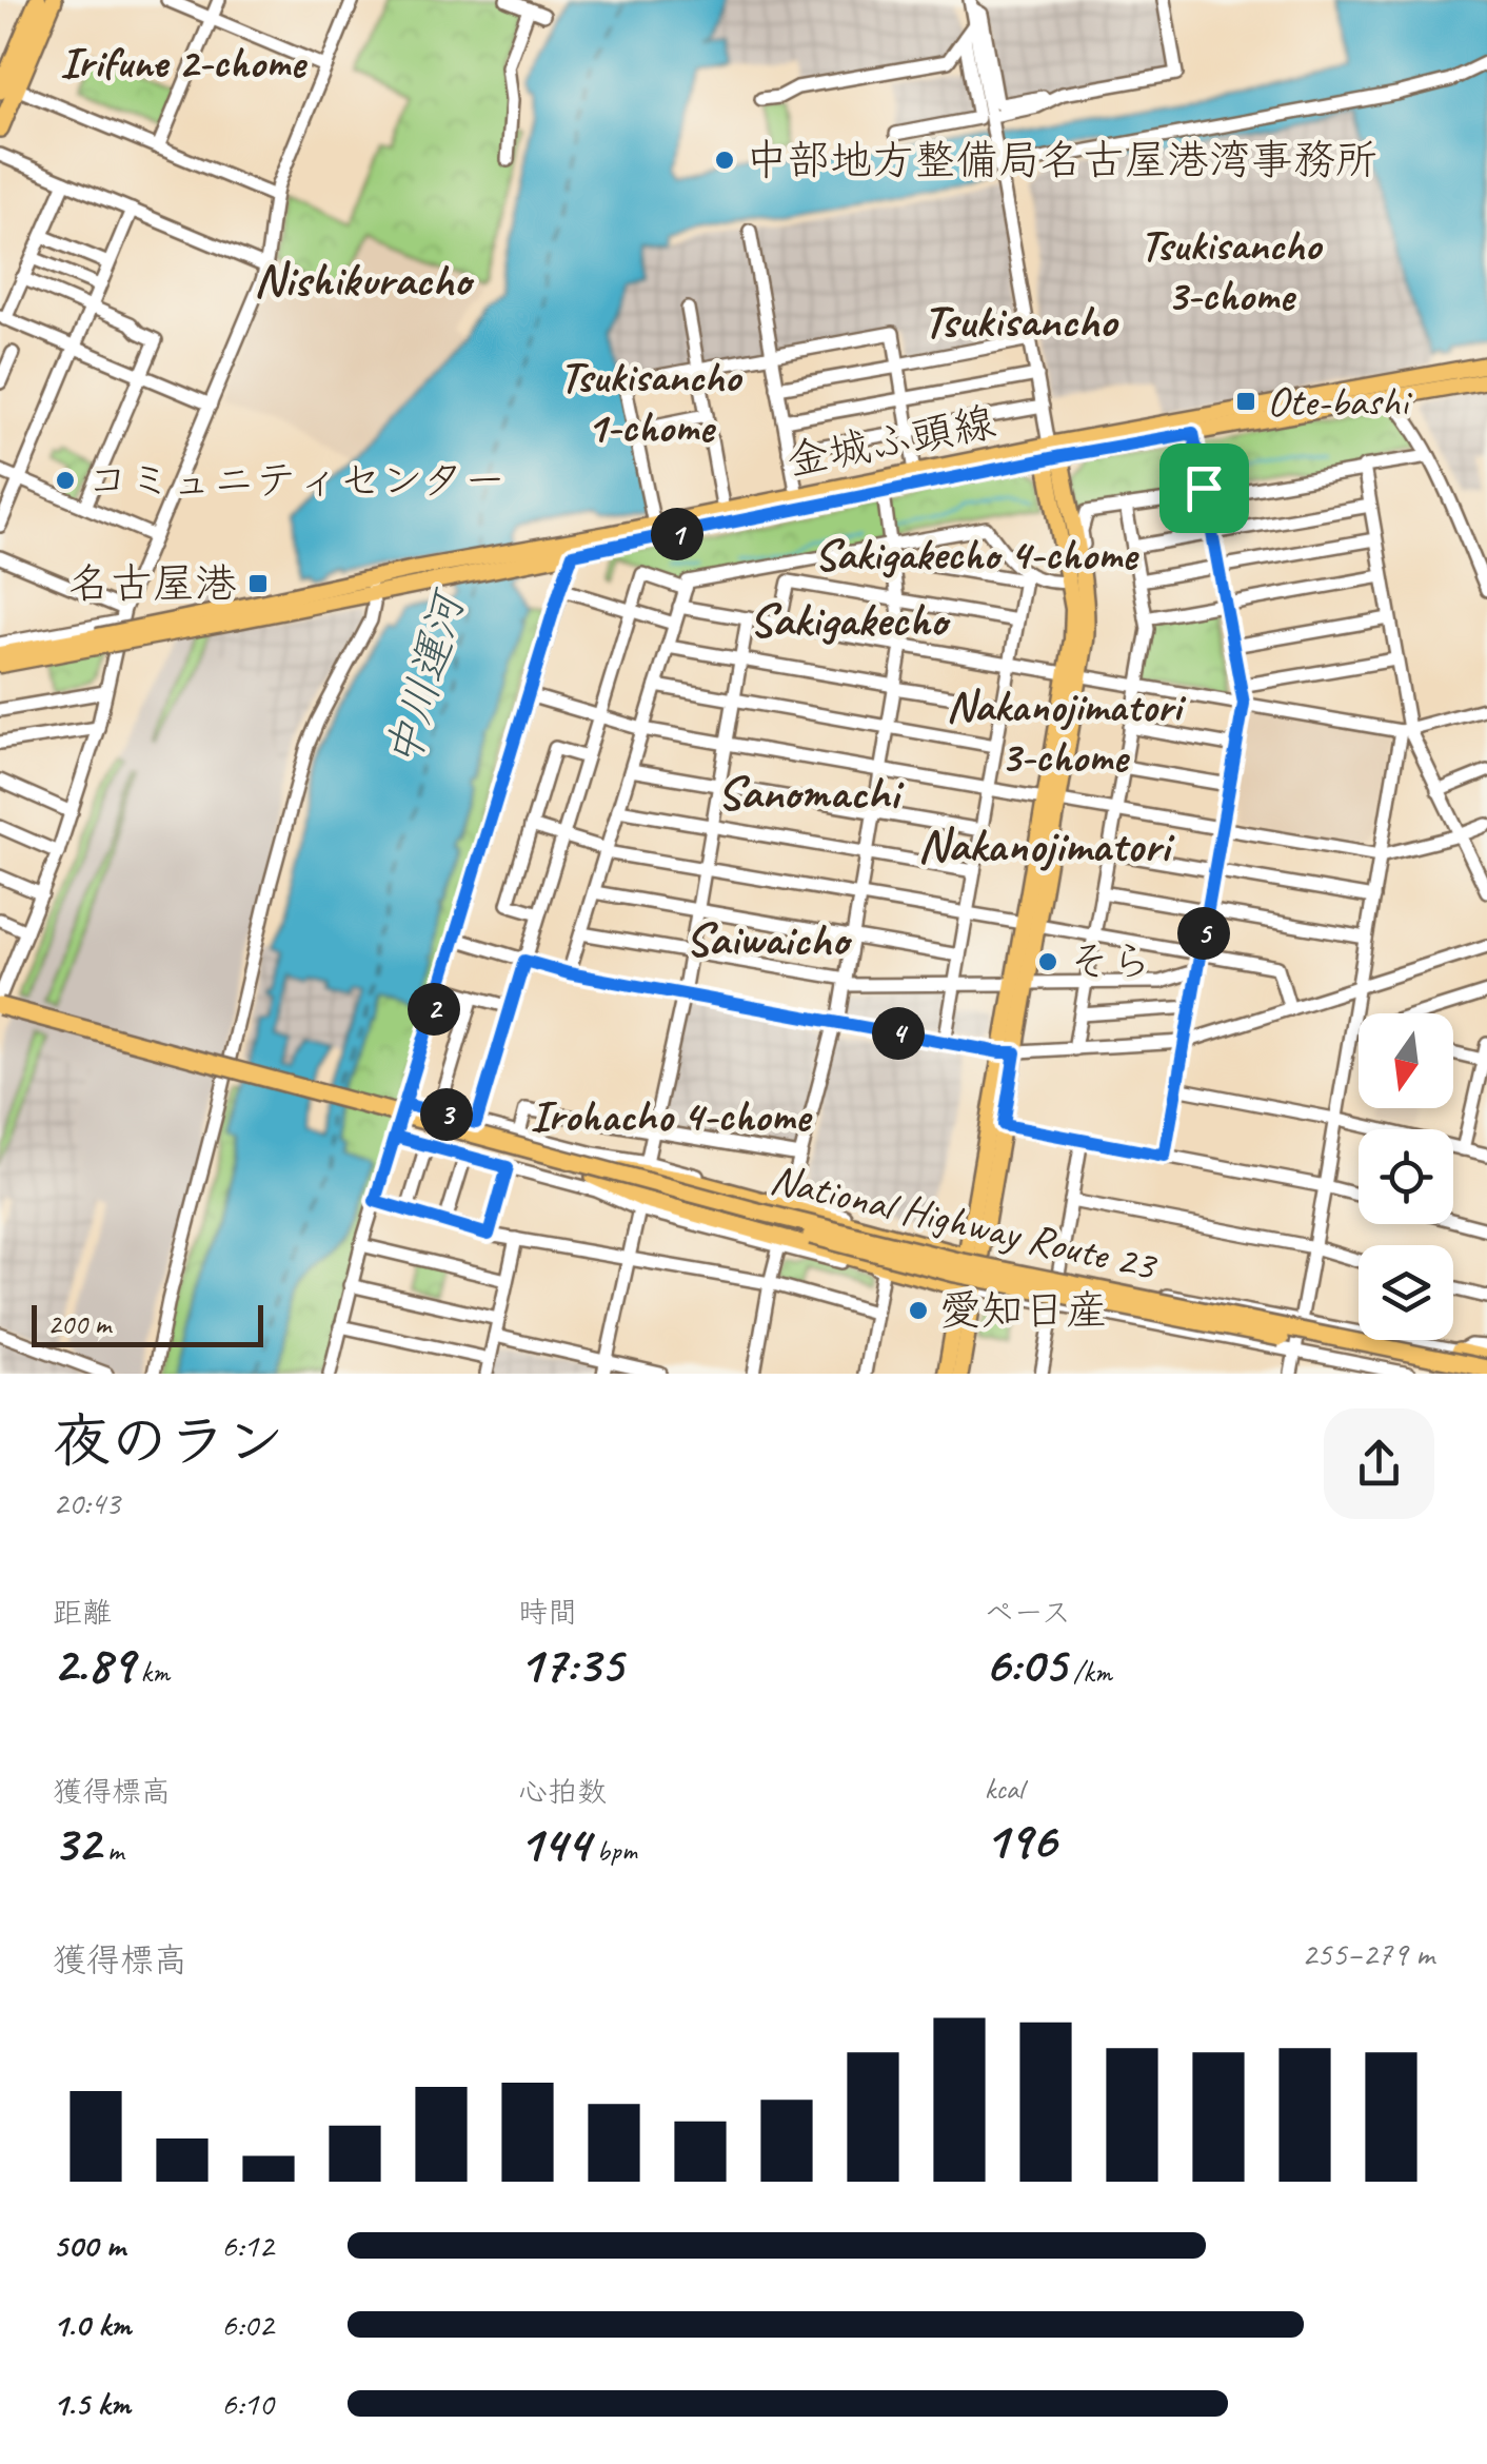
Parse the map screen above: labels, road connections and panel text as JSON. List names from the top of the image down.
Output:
{
  "streets": {
    "highway": ["National Highway Route 23"],
    "main road": ["金城ふ頭線"]
  },
  "districts": [
    "Irifune 2-chome",
    "Tsukisancho 3-chome",
    "Nishikuracho",
    "Tsukisancho",
    "Tsukisancho 1-chome",
    "Sakigakecho 4-chome",
    "Sakigakecho",
    "Nakanojimatori 3-chome",
    "Sanomachi",
    "Nakanojimatori",
    "Saiwaicho",
    "Irohacho 4-chome"
  ],
  "water": ["中川運河"],
  "places": {
    "other": [
      "中部地方整備局名古屋港湾事務所",
      "コミュニティセンター",
      "そら",
      "愛知日産"
    ],
    "transit": ["Ote-bashi", "名古屋港"]
  },
  "scale_bar": "200 m",
  "north": "bottom",
  "page": {
    "pins": [
      "1",
      "5",
      "2",
      "4",
      "3"
    ],
    "scale": "200 m",
    "heading": ["夜のラン", "20:43"],
    "stats": [
      ["距離", "2.89 km"],
      ["時間", "17:35"],
      ["ペース", "6:05 /km"],
      ["獲得標高", "32 m"],
      ["心拍数", "144 bpm"],
      ["kcal", "196"]
    ],
    "chart": ["獲得標高", "255–279 m"],
    "list": [
      {
        "name": "500 m",
        "note": "6:12"
      },
      {
        "name": "1.0 km",
        "note": "6:02"
      },
      {
        "name": "1.5 km",
        "note": "6:10"
      }
    ]
  }
}
